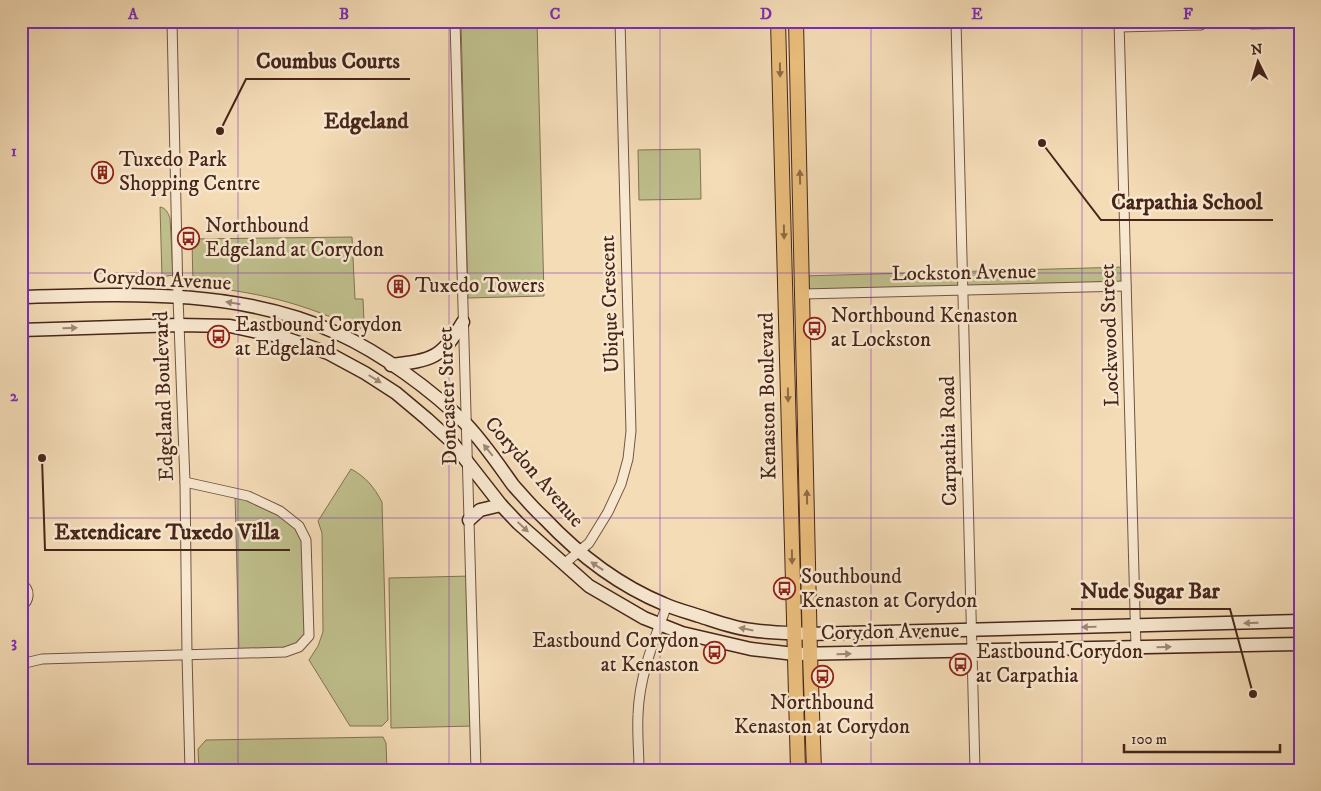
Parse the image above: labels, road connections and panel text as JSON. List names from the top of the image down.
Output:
{
  "streets": {
    "main road": ["Corydon Avenue", "Kenaston Boulevard"],
    "street": [
      "Lockston Avenue",
      "Ubique Crescent",
      "Lockwood Street",
      "Edgeland Boulevard",
      "Doncaster Street",
      "Carpathia Road"
    ]
  },
  "crossings": [
    ["Lockston Avenue", "Lockwood Street"],
    ["Lockston Avenue", "Kenaston Boulevard"],
    ["Lockston Avenue", "Carpathia Road"],
    ["Corydon Avenue", "Ubique Crescent"],
    ["Corydon Avenue", "Lockwood Street"],
    ["Corydon Avenue", "Edgeland Boulevard"],
    ["Corydon Avenue", "Doncaster Street"],
    ["Corydon Avenue", "Kenaston Boulevard"],
    ["Corydon Avenue", "Carpathia Road"]
  ],
  "districts": ["Edgeland"],
  "places": {
    "other": [
      "Coumbus Courts",
      "Carpathia School",
      "Extendicare Tuxedo Villa",
      "Nude Sugar Bar"
    ],
    "building": ["Tuxedo Park Shopping Centre", "Tuxedo Towers"],
    "bus stop": [
      "Northbound Edgeland at Corydon",
      "Northbound Kenaston at Lockston",
      "Eastbound Corydon at Edgeland",
      "Southbound Kenaston at Corydon",
      "Eastbound Corydon at Kenaston",
      "Eastbound Corydon at Carpathia",
      "Northbound Kenaston at Corydon"
    ]
  },
  "scale_bar": "100 m",
  "north": "top",
  "grid": {
    "columns": [
      "A",
      "B",
      "C",
      "D",
      "E",
      "F"
    ],
    "rows": ["1", "2", "3"]
  }
}
